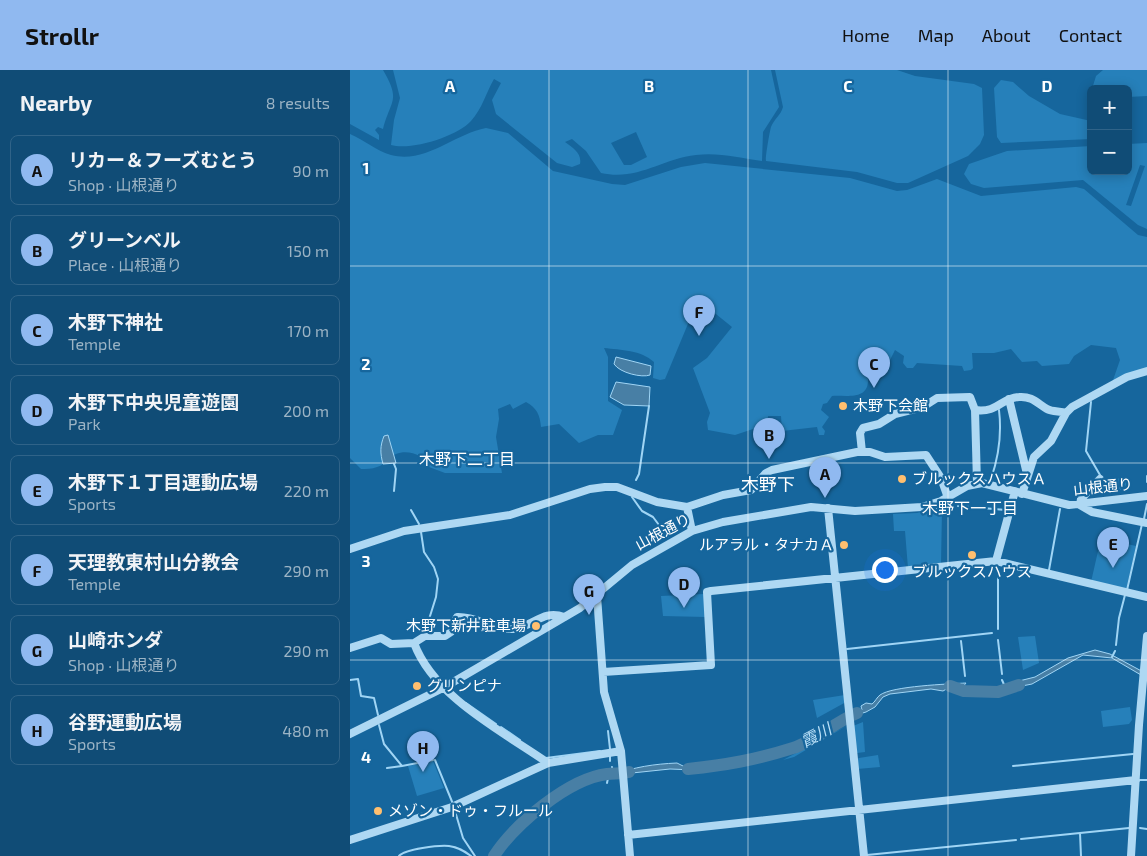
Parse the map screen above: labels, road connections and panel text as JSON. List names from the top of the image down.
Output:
{
  "streets": {
    "street": ["山根通り"]
  },
  "districts": ["木野下二丁目", "木野下", "木野下一丁目"],
  "water": ["霞川"],
  "places": [
    "木野下会館",
    "ブルックスハウスＡ",
    "ルアラル・タナカＡ",
    "ブルックスハウス",
    "木野下新井駐車場",
    "グリンピナ",
    "メゾン・ドゥ・フルール"
  ],
  "page": {
    "header": "Strollr",
    "nav": [
      "Home",
      "Map",
      "About",
      "Contact"
    ],
    "heading": ["Nearby", "8 results"],
    "map_buttons": ["+", "−"],
    "list": [
      {
        "mark": "A",
        "name": "リカー＆フーズむとう",
        "note": "Shop · 山根通り",
        "value": "90 m"
      },
      {
        "mark": "B",
        "name": "グリーンベル",
        "note": "Place · 山根通り",
        "value": "150 m"
      },
      {
        "mark": "C",
        "name": "木野下神社",
        "note": "Temple",
        "value": "170 m"
      },
      {
        "mark": "D",
        "name": "木野下中央児童遊園",
        "note": "Park",
        "value": "200 m"
      },
      {
        "mark": "E",
        "name": "木野下１丁目運動広場",
        "note": "Sports",
        "value": "220 m"
      },
      {
        "mark": "F",
        "name": "天理教東村山分教会",
        "note": "Temple",
        "value": "290 m"
      },
      {
        "mark": "G",
        "name": "山崎ホンダ",
        "note": "Shop · 山根通り",
        "value": "290 m"
      },
      {
        "mark": "H",
        "name": "谷野運動広場",
        "note": "Sports",
        "value": "480 m"
      }
    ],
    "pins": [
      "F",
      "C",
      "B",
      "A",
      "E",
      "D",
      "G",
      "H"
    ]
  },
  "grid": {
    "columns": [
      "A",
      "B",
      "C",
      "D"
    ],
    "rows": [
      "1",
      "2",
      "3",
      "4"
    ]
  }
}
